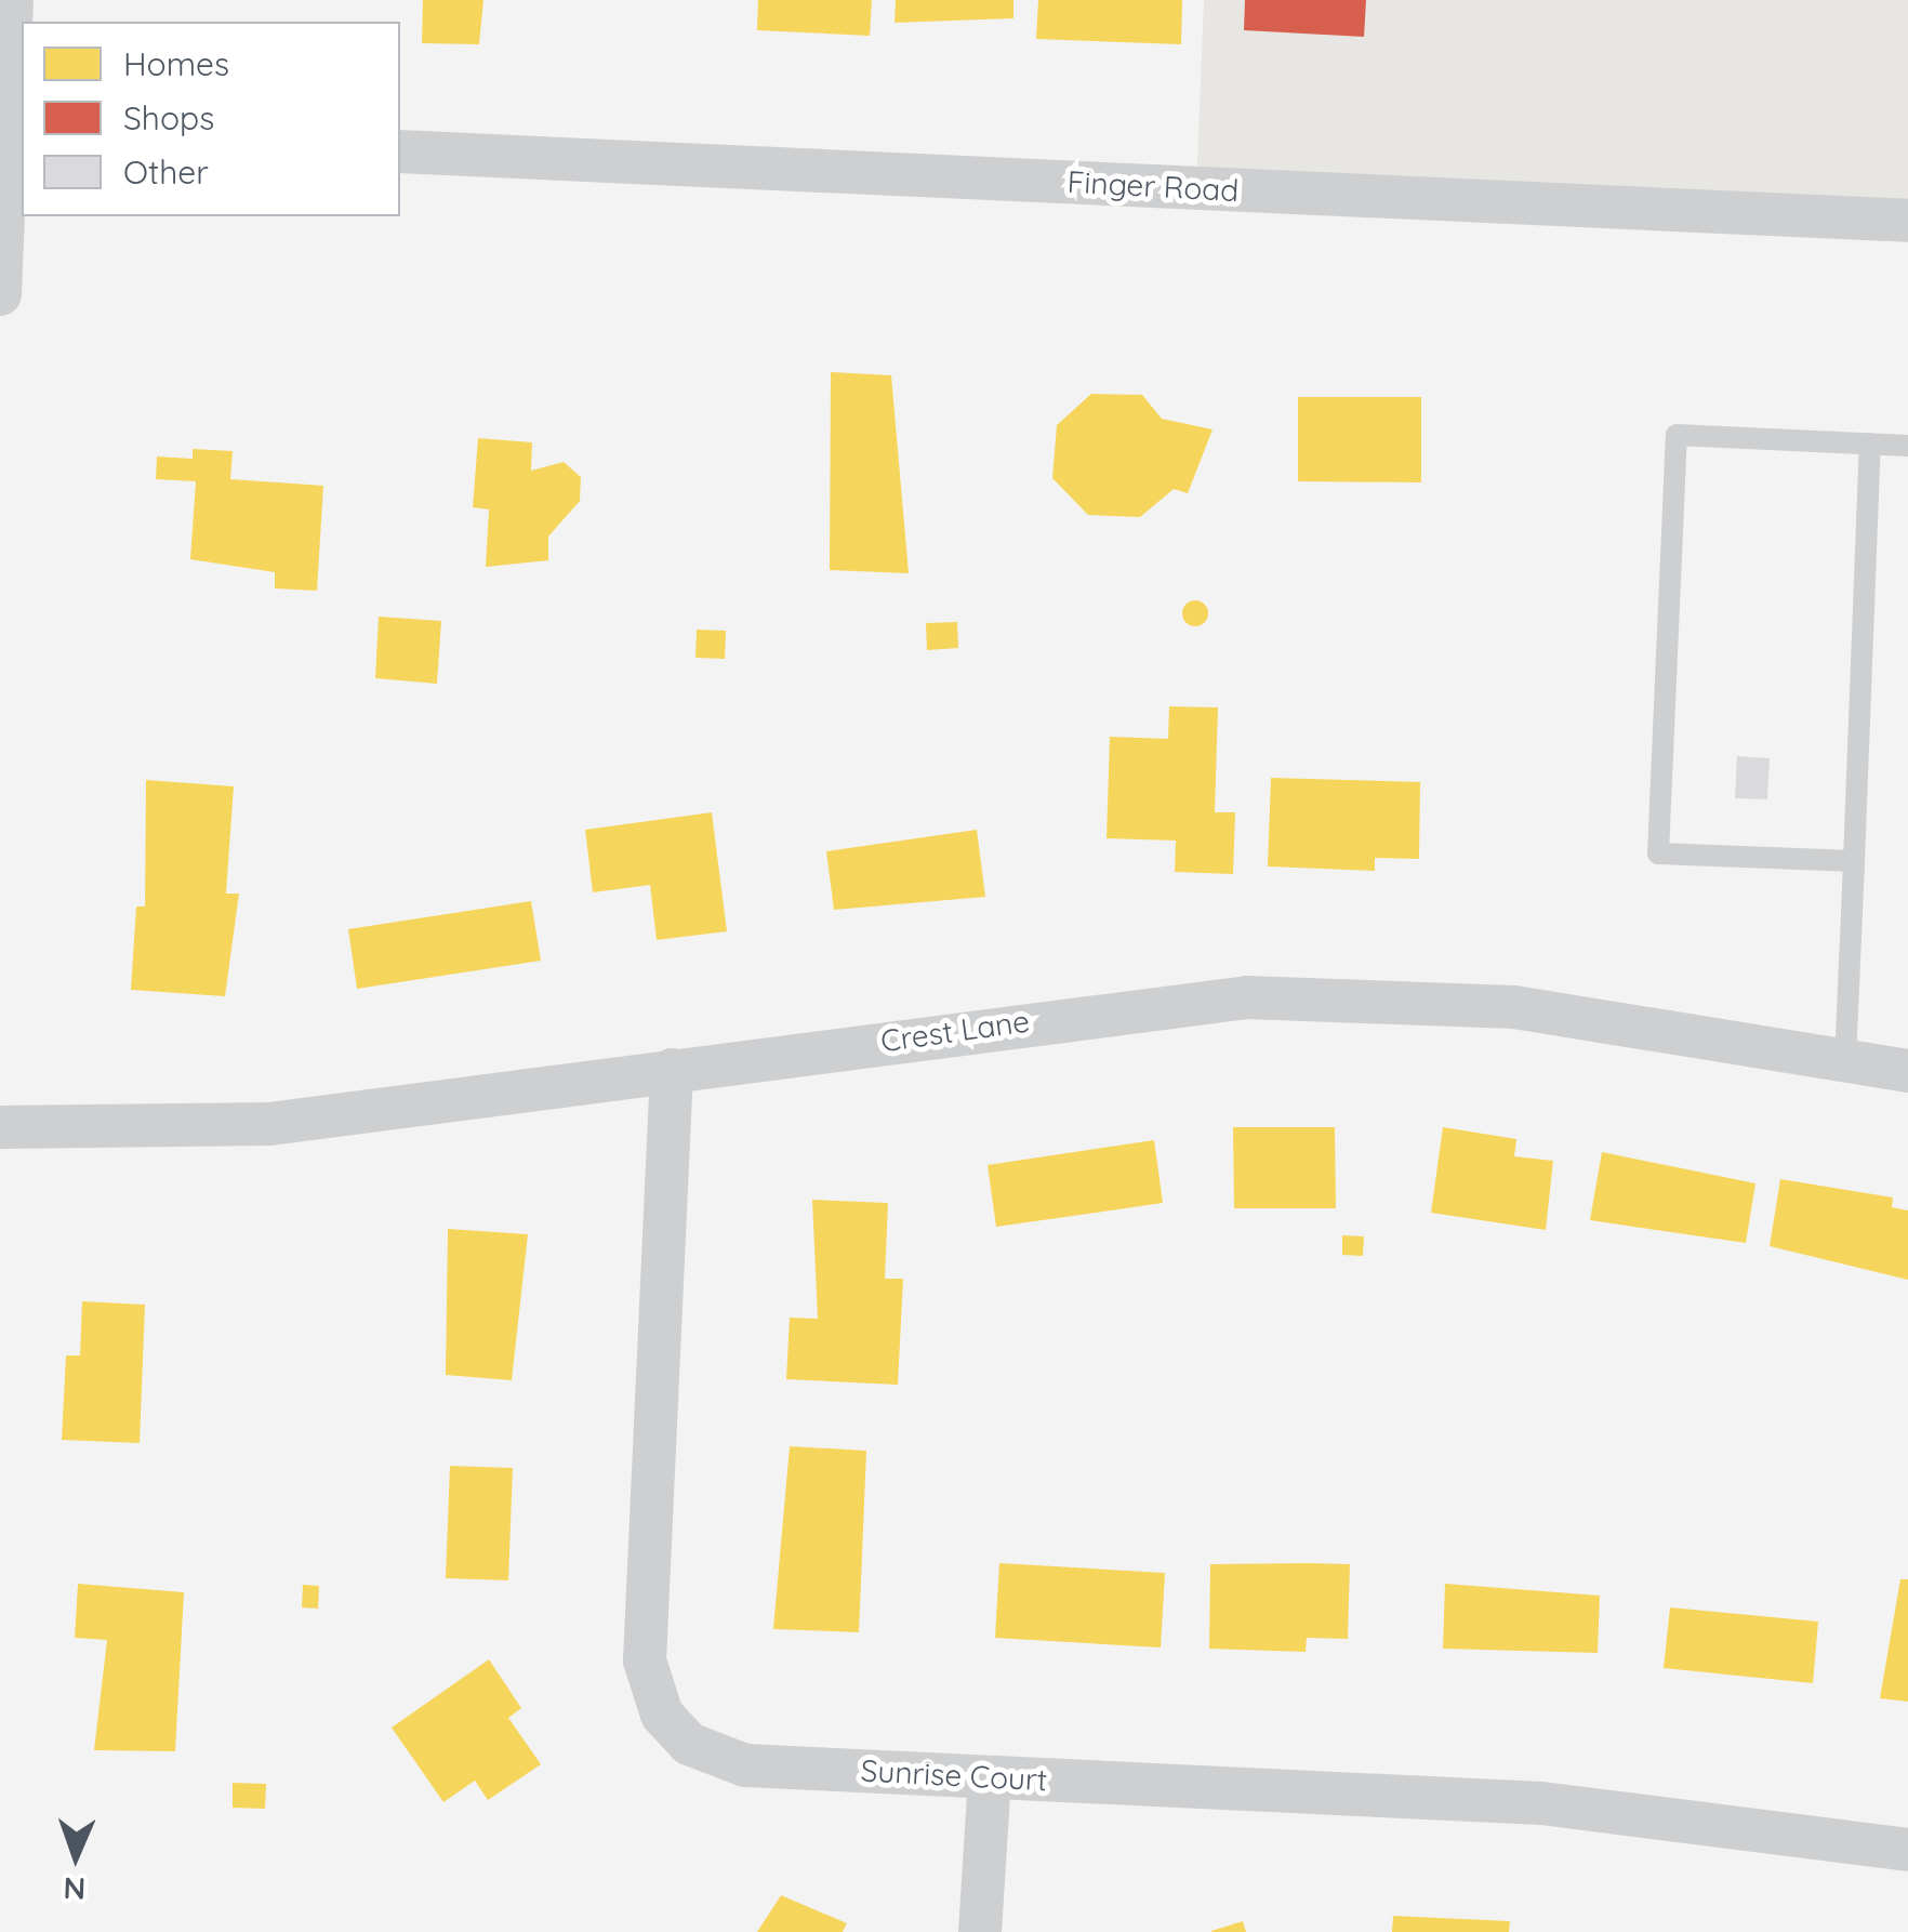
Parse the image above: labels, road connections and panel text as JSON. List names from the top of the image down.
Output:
{
  "streets": {
    "street": ["Finger Road", "Crest Lane", "Sunrise Court"]
  },
  "crossings": [
    ["Crest Lane", "Sunrise Court"]
  ],
  "legend": ["Homes", "Shops", "Other"],
  "north": "bottom"
}
